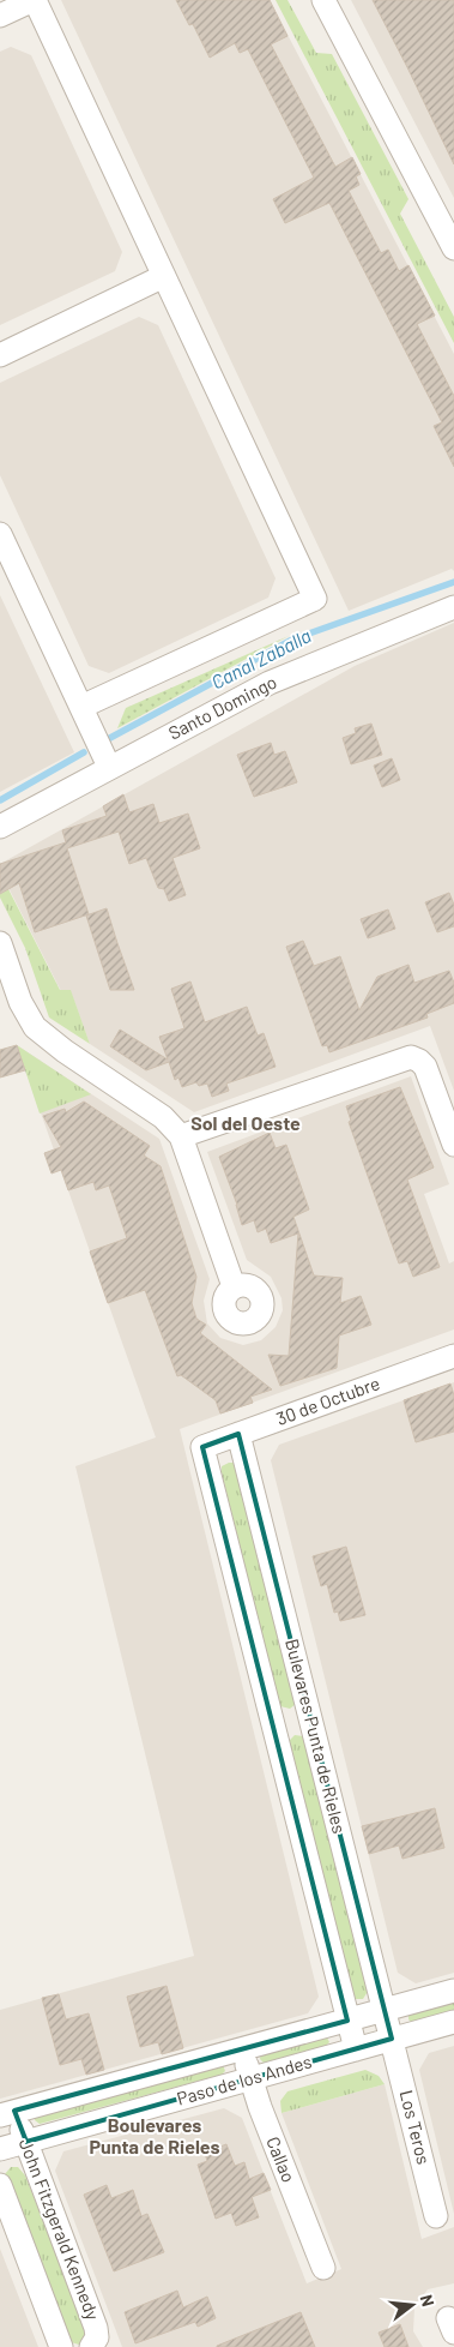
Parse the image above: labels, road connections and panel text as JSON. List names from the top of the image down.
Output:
{
  "streets": {
    "street": [
      "Santo Domingo",
      "30 de Octubre",
      "Bulevares Punta de Rieles",
      "Paso de los Andes",
      "Los Teros",
      "Callao",
      "John Fitzgerald Kennedy"
    ]
  },
  "crossings": [
    ["30 de Octubre", "Bulevares Punta de Rieles"],
    ["Bulevares Punta de Rieles", "Paso de los Andes"],
    ["Bulevares Punta de Rieles", "Los Teros"],
    ["Paso de los Andes", "Los Teros"],
    ["Paso de los Andes", "Callao"],
    ["Paso de los Andes", "John Fitzgerald Kennedy"]
  ],
  "districts": ["Sol del Oeste", "Boulevares Punta de Rieles"],
  "water": ["Canal Zaballa"],
  "north": "right"
}
